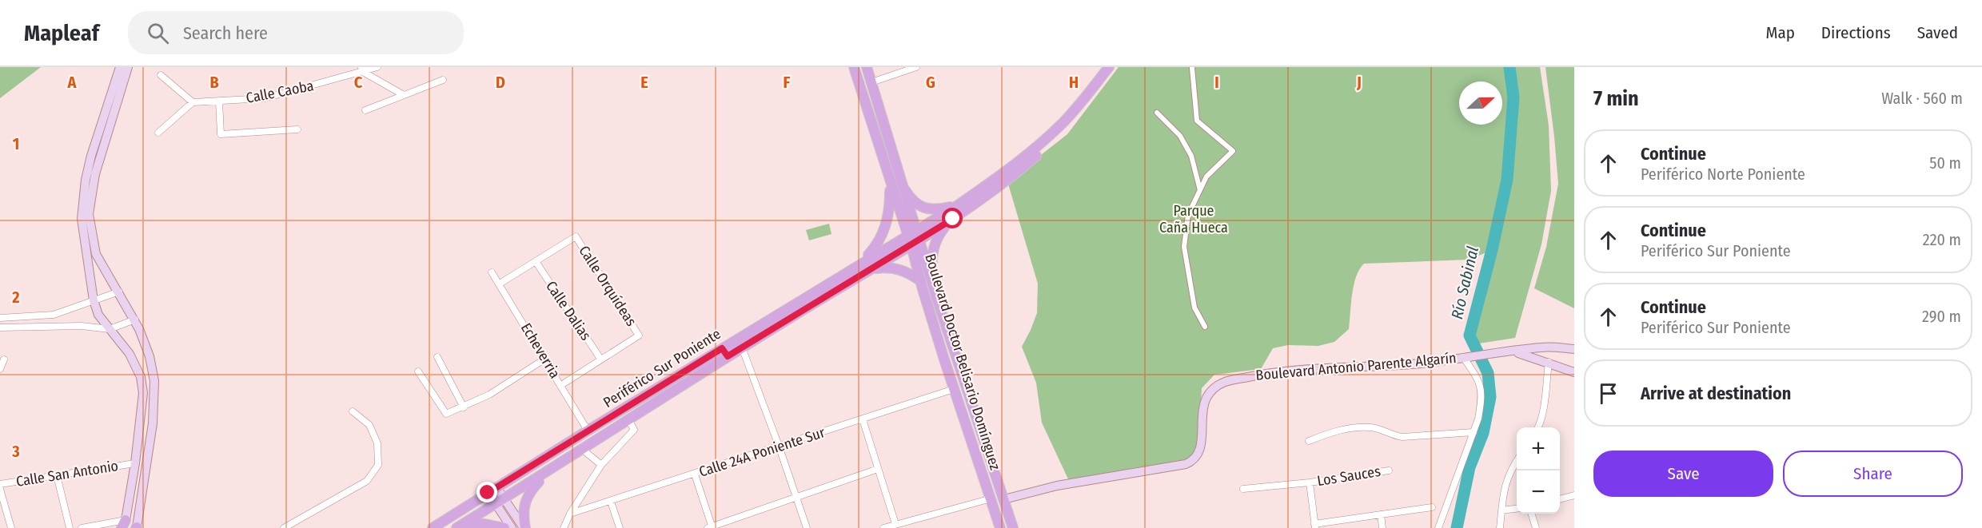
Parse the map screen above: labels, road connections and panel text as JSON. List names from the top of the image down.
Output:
{
  "streets": {
    "main road": ["Boulevard Doctor Belisario Domínguez", "Boulevard Antonio Parente Algarín", "Periférico Sur Poniente"],
    "street": [
      "Calle Caoba",
      "Calle Orquídeas",
      "Calle Dalias",
      "Echeverria",
      "Calle 24A Poniente Sur",
      "Calle San Antonio",
      "Los Sauces"
    ]
  },
  "crossings": [
    ["Calle Orquídeas", "Calle Dalias"],
    ["Echeverria", "Periférico Sur Poniente"],
    ["Boulevard Doctor Belisario Domínguez", "Boulevard Antonio Parente Algarín"],
    ["Boulevard Doctor Belisario Domínguez", "Periférico Sur Poniente"],
    ["Boulevard Doctor Belisario Domínguez", "Calle 24A Poniente Sur"]
  ],
  "water": ["Río Sabinal"],
  "parks": ["Parque Caña Hueca"],
  "north": "right",
  "page": {
    "header": "Mapleaf",
    "search": "Search here",
    "nav": ["Map", "Directions", "Saved"],
    "heading": ["7 min", "Walk · 560 m"],
    "list": [
      ["Continue", "Periférico Norte Poniente", "50 m"],
      ["Continue", "Periférico Sur Poniente", "220 m"],
      ["Continue", "Periférico Sur Poniente", "290 m"],
      "Arrive at destination"
    ],
    "map_buttons": ["+", "−"],
    "buttons": ["Save", "Share"]
  },
  "grid": {
    "columns": [
      "A",
      "B",
      "C",
      "D",
      "E",
      "F",
      "G",
      "H",
      "I",
      "J"
    ],
    "rows": ["1", "2", "3"]
  }
}
